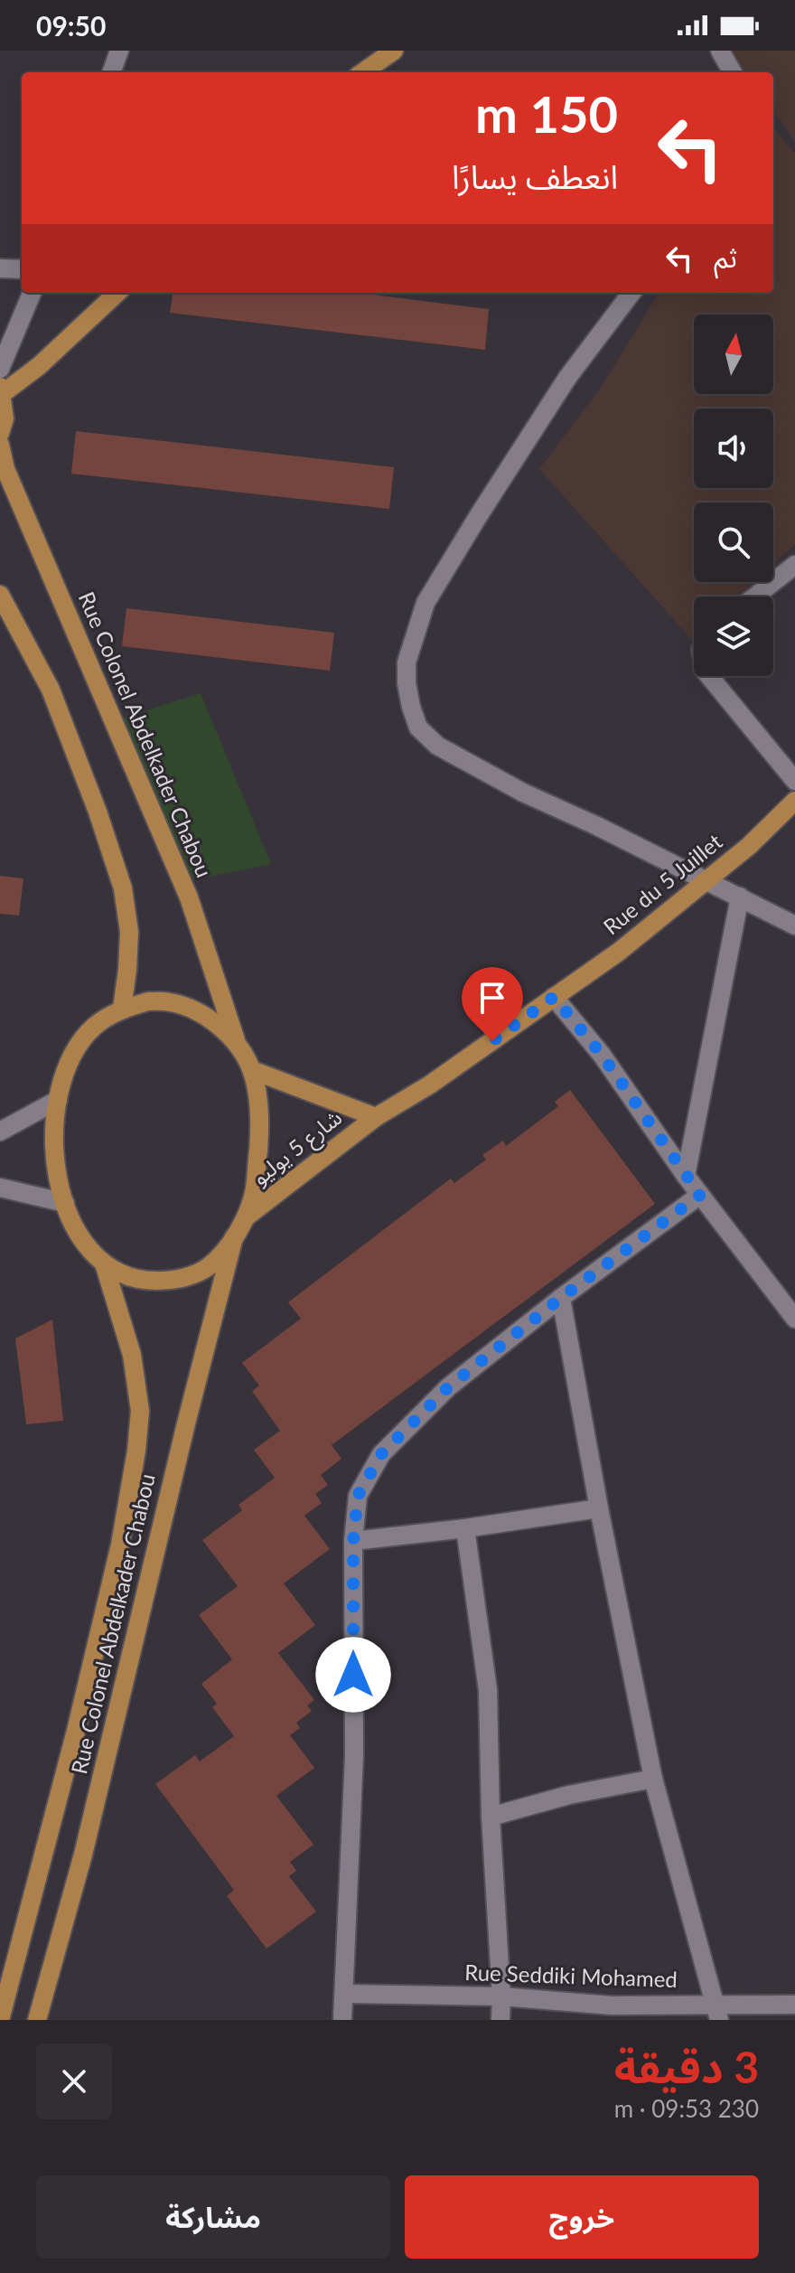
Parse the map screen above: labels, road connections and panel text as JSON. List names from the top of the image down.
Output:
{
  "streets": {
    "main road": ["Rue Colonel Abdelkader Chabou", "Rue du 5 Juillet", "شارع 5 يوليو"],
    "street": ["Rue Seddiki Mohamed"]
  },
  "crossings": [
    ["Rue Colonel Abdelkader Chabou", "شارع 5 يوليو"],
    ["Rue du 5 Juillet", "شارع 5 يوليو"]
  ],
  "north": "top",
  "page": {
    "status": "09:50",
    "turn": ["150 m", "انعطف يسارًا"],
    "then": "ثم",
    "heading": ["3 دقيقة", "230 m · 09:53"],
    "buttons": ["خروج", "مشاركة"]
  }
}
